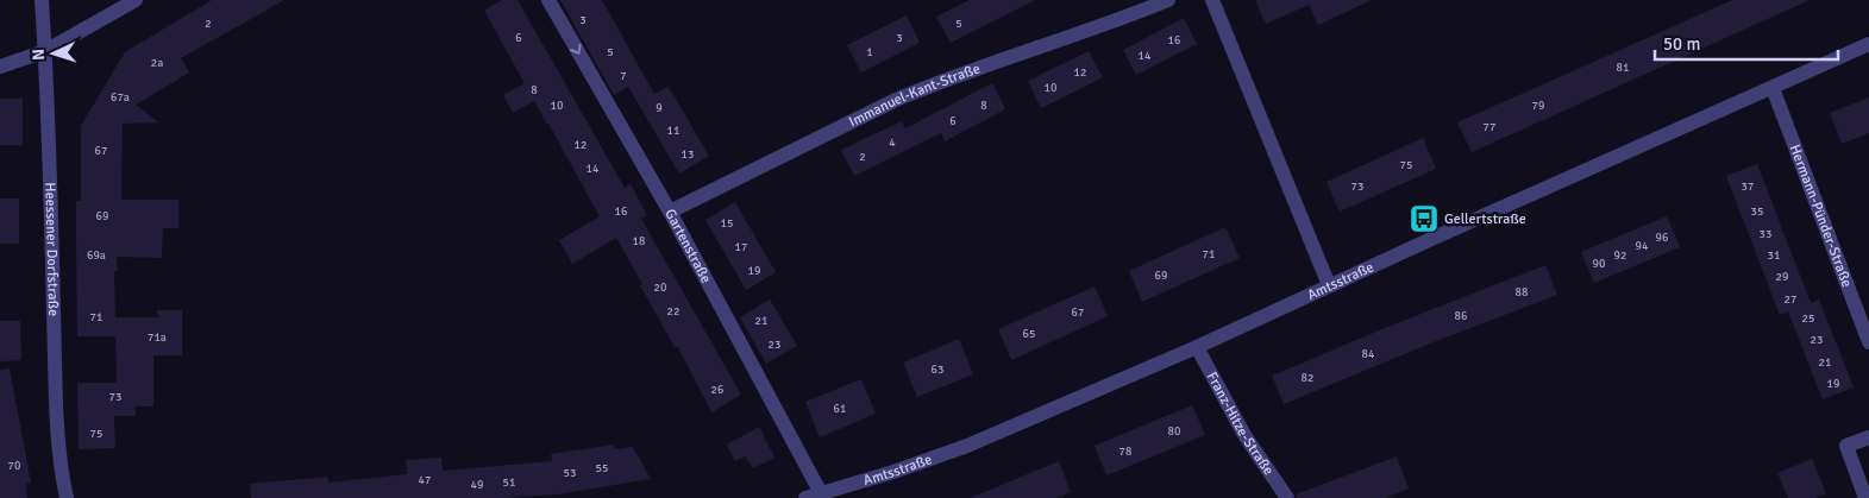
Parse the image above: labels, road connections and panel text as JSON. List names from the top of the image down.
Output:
{
  "streets": {
    "street": [
      "Immanuel-Kant-Straße",
      "Hermann-Pünder-Straße",
      "Gartenstraße",
      "Heessener Dorfstraße",
      "Amtsstraße",
      "Franz-Hitze-Straße"
    ]
  },
  "crossings": [
    ["Immanuel-Kant-Straße", "Gartenstraße"],
    ["Hermann-Pünder-Straße", "Amtsstraße"],
    ["Gartenstraße", "Amtsstraße"],
    ["Amtsstraße", "Franz-Hitze-Straße"]
  ],
  "one_way": ["Gartenstraße"],
  "places": {
    "bus stop": ["Gellertstraße"]
  },
  "house_numbers": [
    "3",
    "2",
    "5",
    "6",
    "3",
    "16",
    "5",
    "1",
    "14",
    "2a",
    "81",
    "12",
    "7",
    "10",
    "8",
    "67a",
    "10",
    "8",
    "79",
    "9",
    "6",
    "77",
    "11",
    "4",
    "12",
    "67",
    "13",
    "2",
    "75",
    "14",
    "73",
    "37",
    "16",
    "35",
    "69",
    "15",
    "33",
    "96",
    "18",
    "94",
    "17",
    "71",
    "69a",
    "92",
    "31",
    "90",
    "19",
    "69",
    "29",
    "20",
    "88",
    "27",
    "22",
    "67",
    "86",
    "71",
    "25",
    "21",
    "65",
    "71a",
    "23",
    "23",
    "84",
    "21",
    "63",
    "82",
    "19",
    "26",
    "73",
    "61",
    "80",
    "75",
    "78",
    "70",
    "55",
    "53",
    "47",
    "51",
    "49"
  ],
  "scale_bar": "50 m",
  "north": "left"
}
